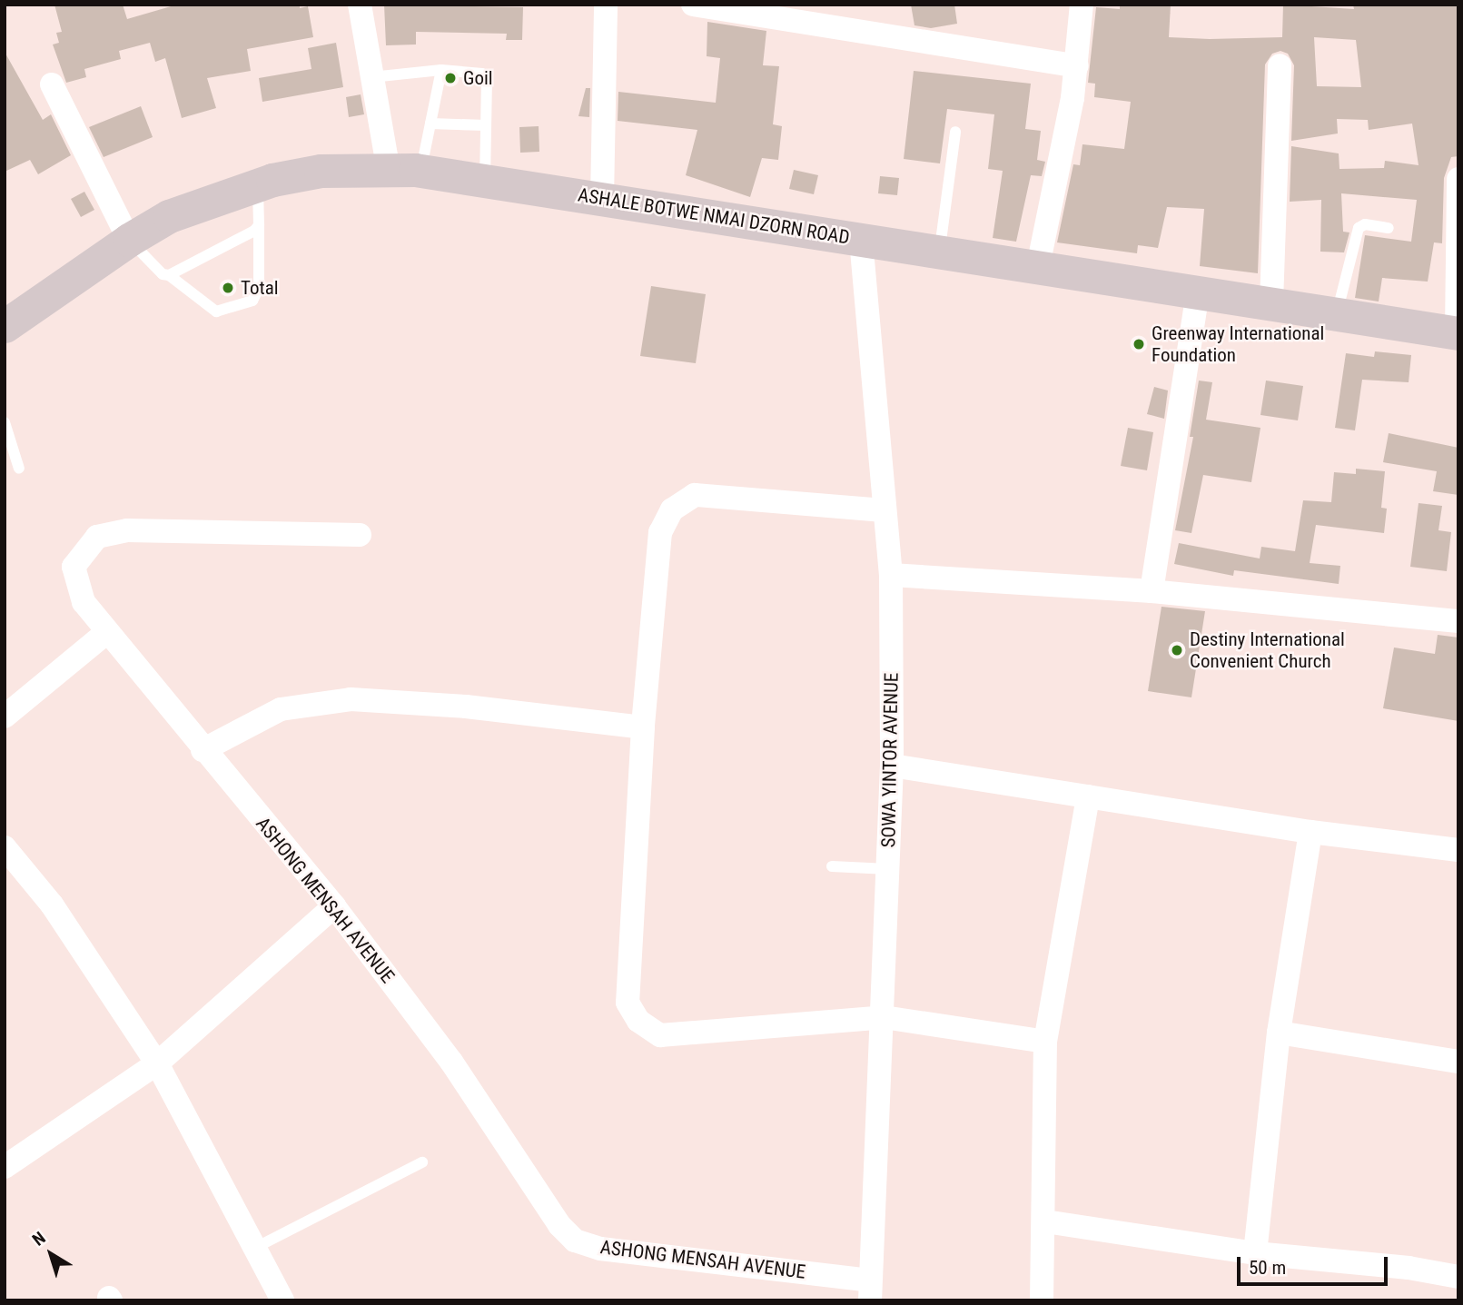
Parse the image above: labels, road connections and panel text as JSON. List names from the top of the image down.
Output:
{
  "streets": {
    "main road": ["ASHALE BOTWE NMAI DZORN ROAD"],
    "street": ["SOWA YINTOR AVENUE", "ASHONG MENSAH AVENUE"]
  },
  "crossings": [
    ["ASHALE BOTWE NMAI DZORN ROAD", "SOWA YINTOR AVENUE"],
    ["SOWA YINTOR AVENUE", "ASHONG MENSAH AVENUE"]
  ],
  "places": [
    "Goil",
    "Total",
    "Greenway International Foundation",
    "Destiny International Convenient Church"
  ],
  "scale_bar": "50 m",
  "north": "top left"
}
